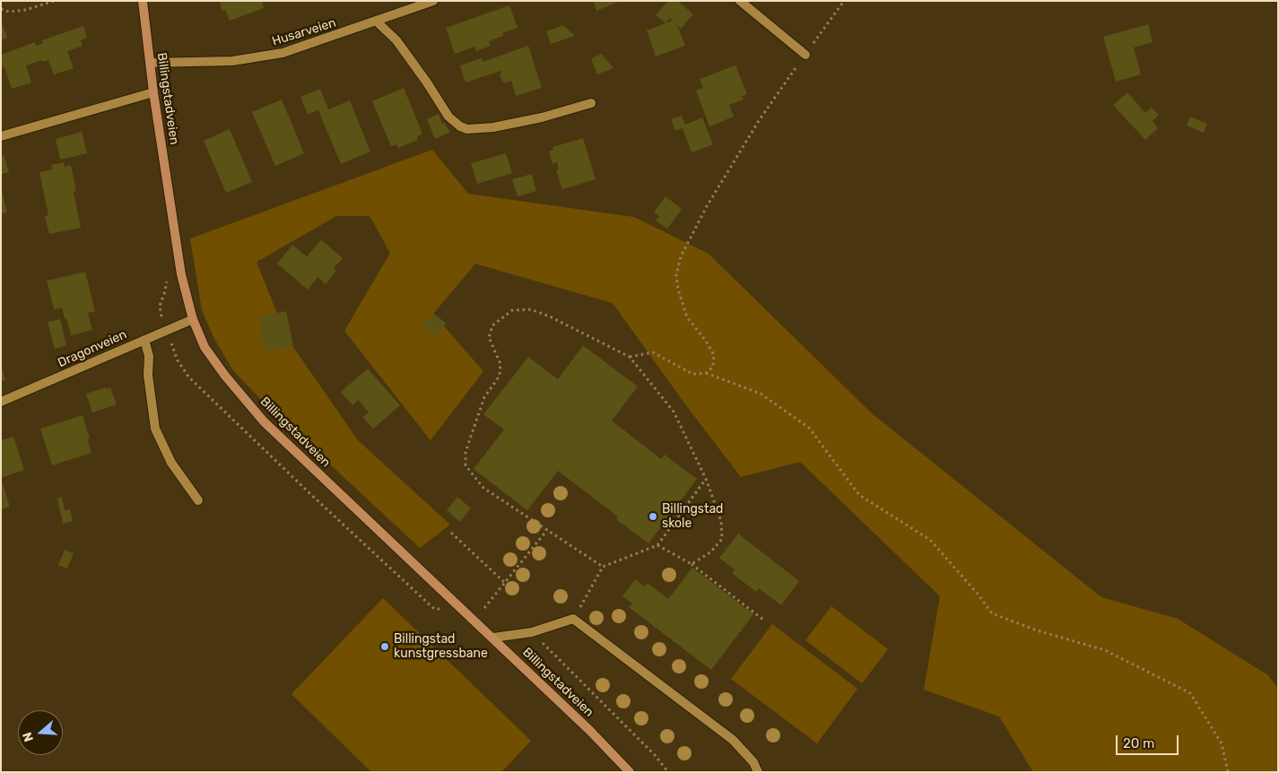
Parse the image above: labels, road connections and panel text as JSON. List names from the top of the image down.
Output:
{
  "streets": {
    "main road": ["Billingstadveien"],
    "street": ["Husarveien", "Dragonveien"]
  },
  "crossings": [
    ["Husarveien", "Billingstadveien"],
    ["Billingstadveien", "Dragonveien"]
  ],
  "places": ["Billingstad skole", "Billingstad kunstgressbane"],
  "scale_bar": "20 m",
  "north": "left"
}
